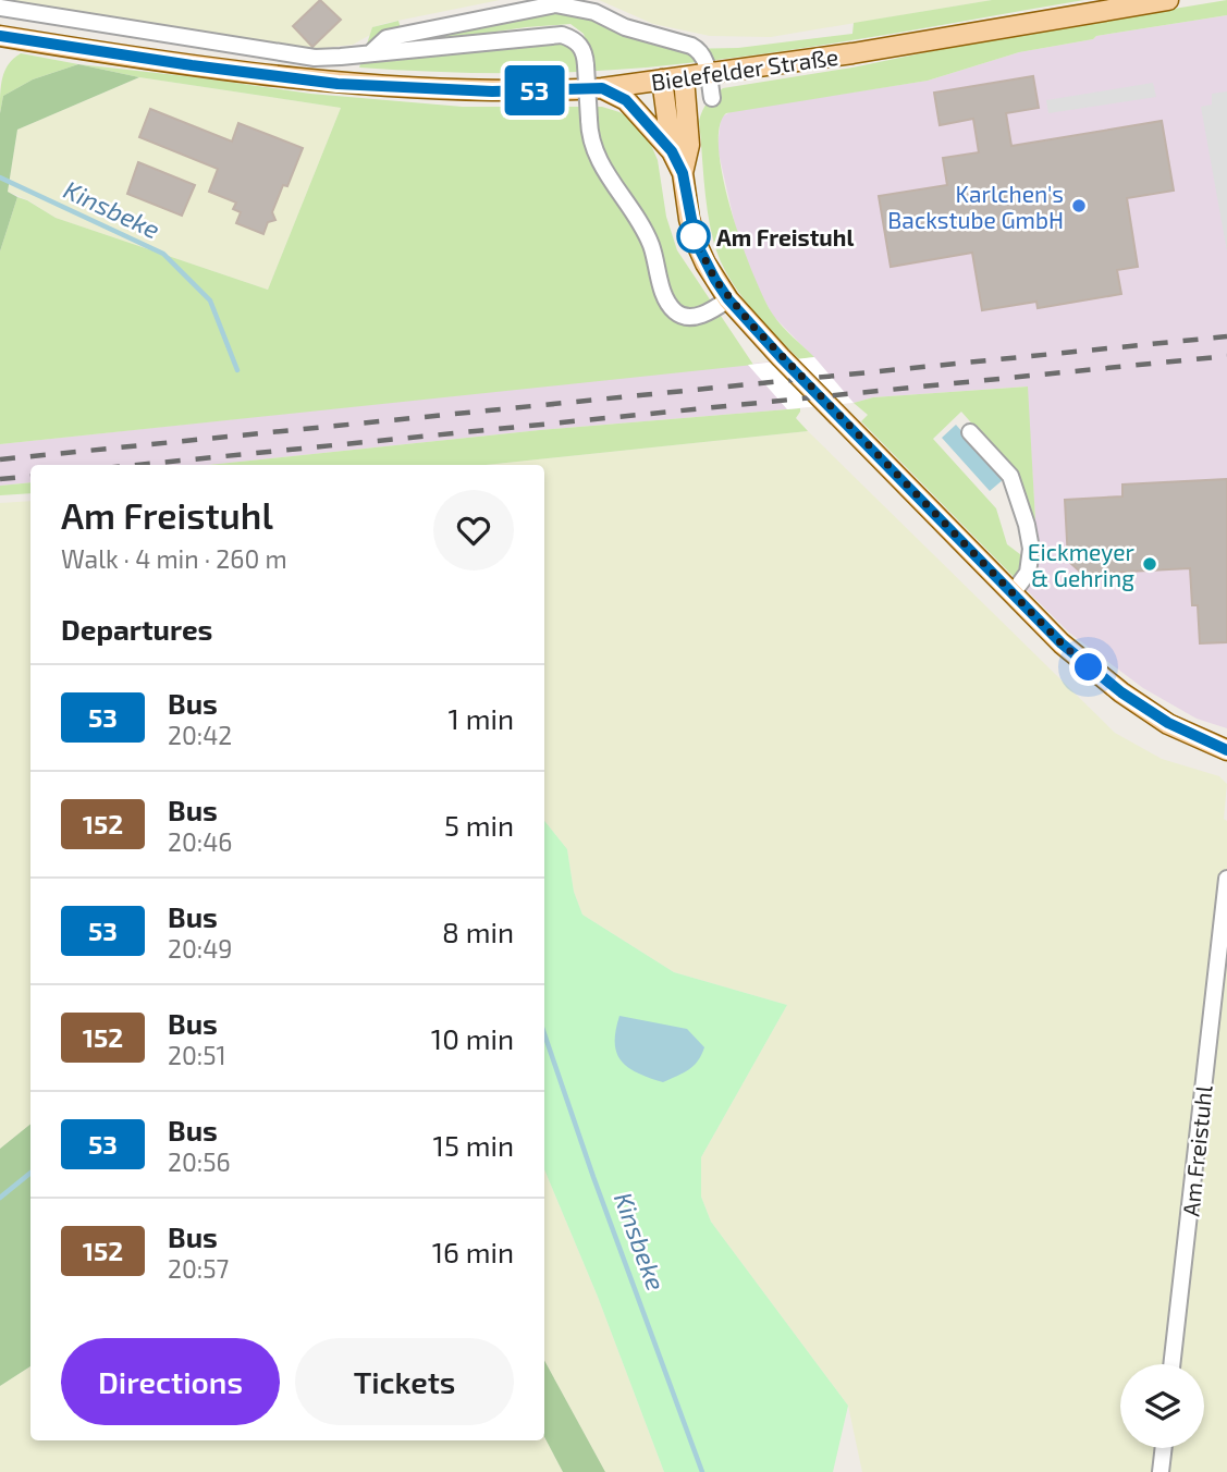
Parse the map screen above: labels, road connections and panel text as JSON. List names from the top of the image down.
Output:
{
  "streets": {
    "main road": ["Bielefelder Straße"],
    "street": ["Am Freistuhl"]
  },
  "water": ["Kinsbeke"],
  "places": ["Karlchen's Backstube GmbH", "Am Freistuhl", "Eickmeyer & Gehring"],
  "lines": ["bus line 53"],
  "page": {
    "on_map": "53",
    "heading": [
      ["Am Freistuhl", "Walk · 4 min · 260 m"],
      "Departures"
    ],
    "list": [
      {
        "mark": "53",
        "name": "Bus",
        "note": "20:42",
        "value": "1 min"
      },
      {
        "mark": "152",
        "name": "Bus",
        "note": "20:46",
        "value": "5 min"
      },
      {
        "mark": "53",
        "name": "Bus",
        "note": "20:49",
        "value": "8 min"
      },
      {
        "mark": "152",
        "name": "Bus",
        "note": "20:51",
        "value": "10 min"
      },
      {
        "mark": "53",
        "name": "Bus",
        "note": "20:56",
        "value": "15 min"
      },
      {
        "mark": "152",
        "name": "Bus",
        "note": "20:57",
        "value": "16 min"
      }
    ],
    "buttons": ["Directions", "Tickets"]
  }
}
